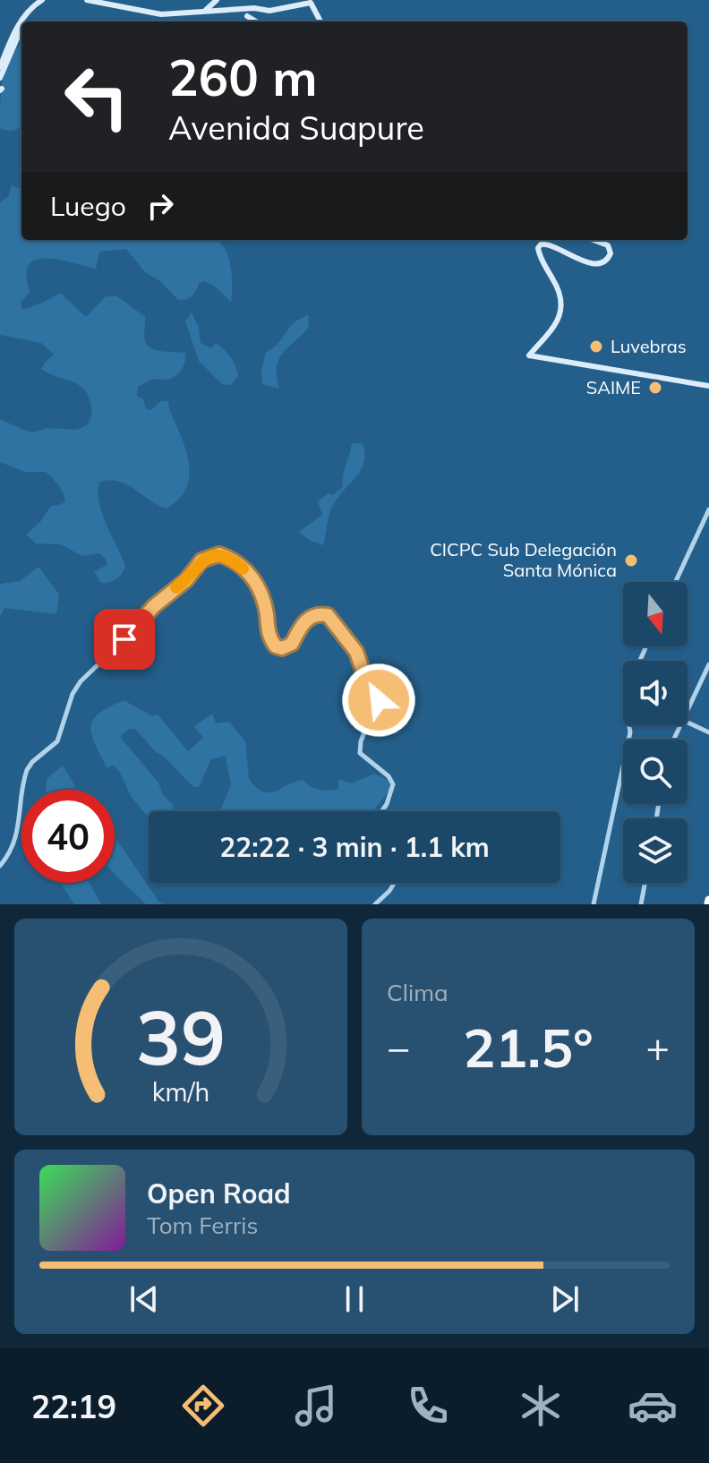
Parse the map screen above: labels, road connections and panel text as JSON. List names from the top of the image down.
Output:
{
  "places": ["Luvebras", "SAIME", "CICPC Sub Delegación Santa Mónica"],
  "north": "bottom",
  "page": {
    "turn": ["260 m", "Avenida Suapure"],
    "then": "Luego",
    "limit": "40",
    "trip": "22:22 · 3 min · 1.1 km",
    "tile": "Clima",
    "heat": ["−", "21.5°", "+"],
    "song": ["Open Road", "Tom Ferris"],
    "tabs": "22:19",
    "gauge": ["39", "km/h"]
  }
}
